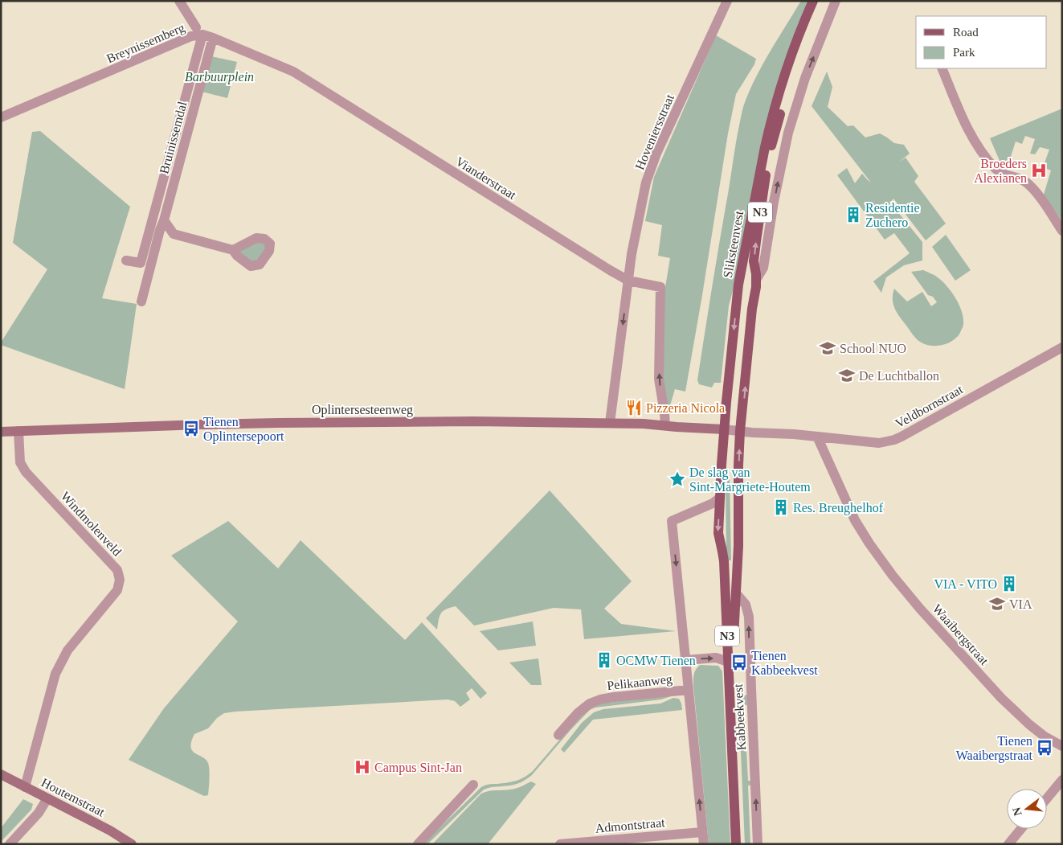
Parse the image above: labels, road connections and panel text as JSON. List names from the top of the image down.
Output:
{
  "streets": {
    "main road": ["N3", "Sliksteenvest", "Kabbeekvest"],
    "street": [
      "Breynissemberg",
      "Hoveniersstraat",
      "Bruinissemdal",
      "Vianderstraat",
      "Veldbornstraat",
      "Oplintersesteenweg",
      "Windmolenveld",
      "Waaibergstraat",
      "Pelikaanweg",
      "Houtemstraat",
      "Admontstraat"
    ]
  },
  "crossings": [
    ["Breynissemberg", "Vianderstraat"],
    ["Hoveniersstraat", "Vianderstraat"],
    ["Bruinissemdal", "Vianderstraat"],
    ["Sliksteenvest", "Veldbornstraat"],
    ["Sliksteenvest", "Oplintersesteenweg"],
    ["Sliksteenvest", "Kabbeekvest"],
    ["Veldbornstraat", "Oplintersesteenweg"],
    ["Veldbornstraat", "Waaibergstraat"],
    ["Veldbornstraat", "Kabbeekvest"],
    ["Oplintersesteenweg", "Windmolenveld"],
    ["Oplintersesteenweg", "Kabbeekvest"],
    ["Windmolenveld", "Houtemstraat"]
  ],
  "parks": ["Barbuurplein"],
  "places": {
    "hospital": ["Broeders Alexianen", "Campus Sint-Jan"],
    "building": [
      "Residentie Zuchero",
      "Res. Breughelhof",
      "VIA - VITO",
      "OCMW Tienen"
    ],
    "school or university": ["School NUO", "De Luchtballon", "VIA"],
    "restaurant": ["Pizzeria Nicola"],
    "bus stop": ["Tienen Oplintersepoort", "Tienen Kabbeekvest", "Tienen Waaibergstraat"],
    "place": ["De slag van Sint-Margriete-Houtem"]
  },
  "legend": ["Road", "Park"],
  "north": "left"
}
